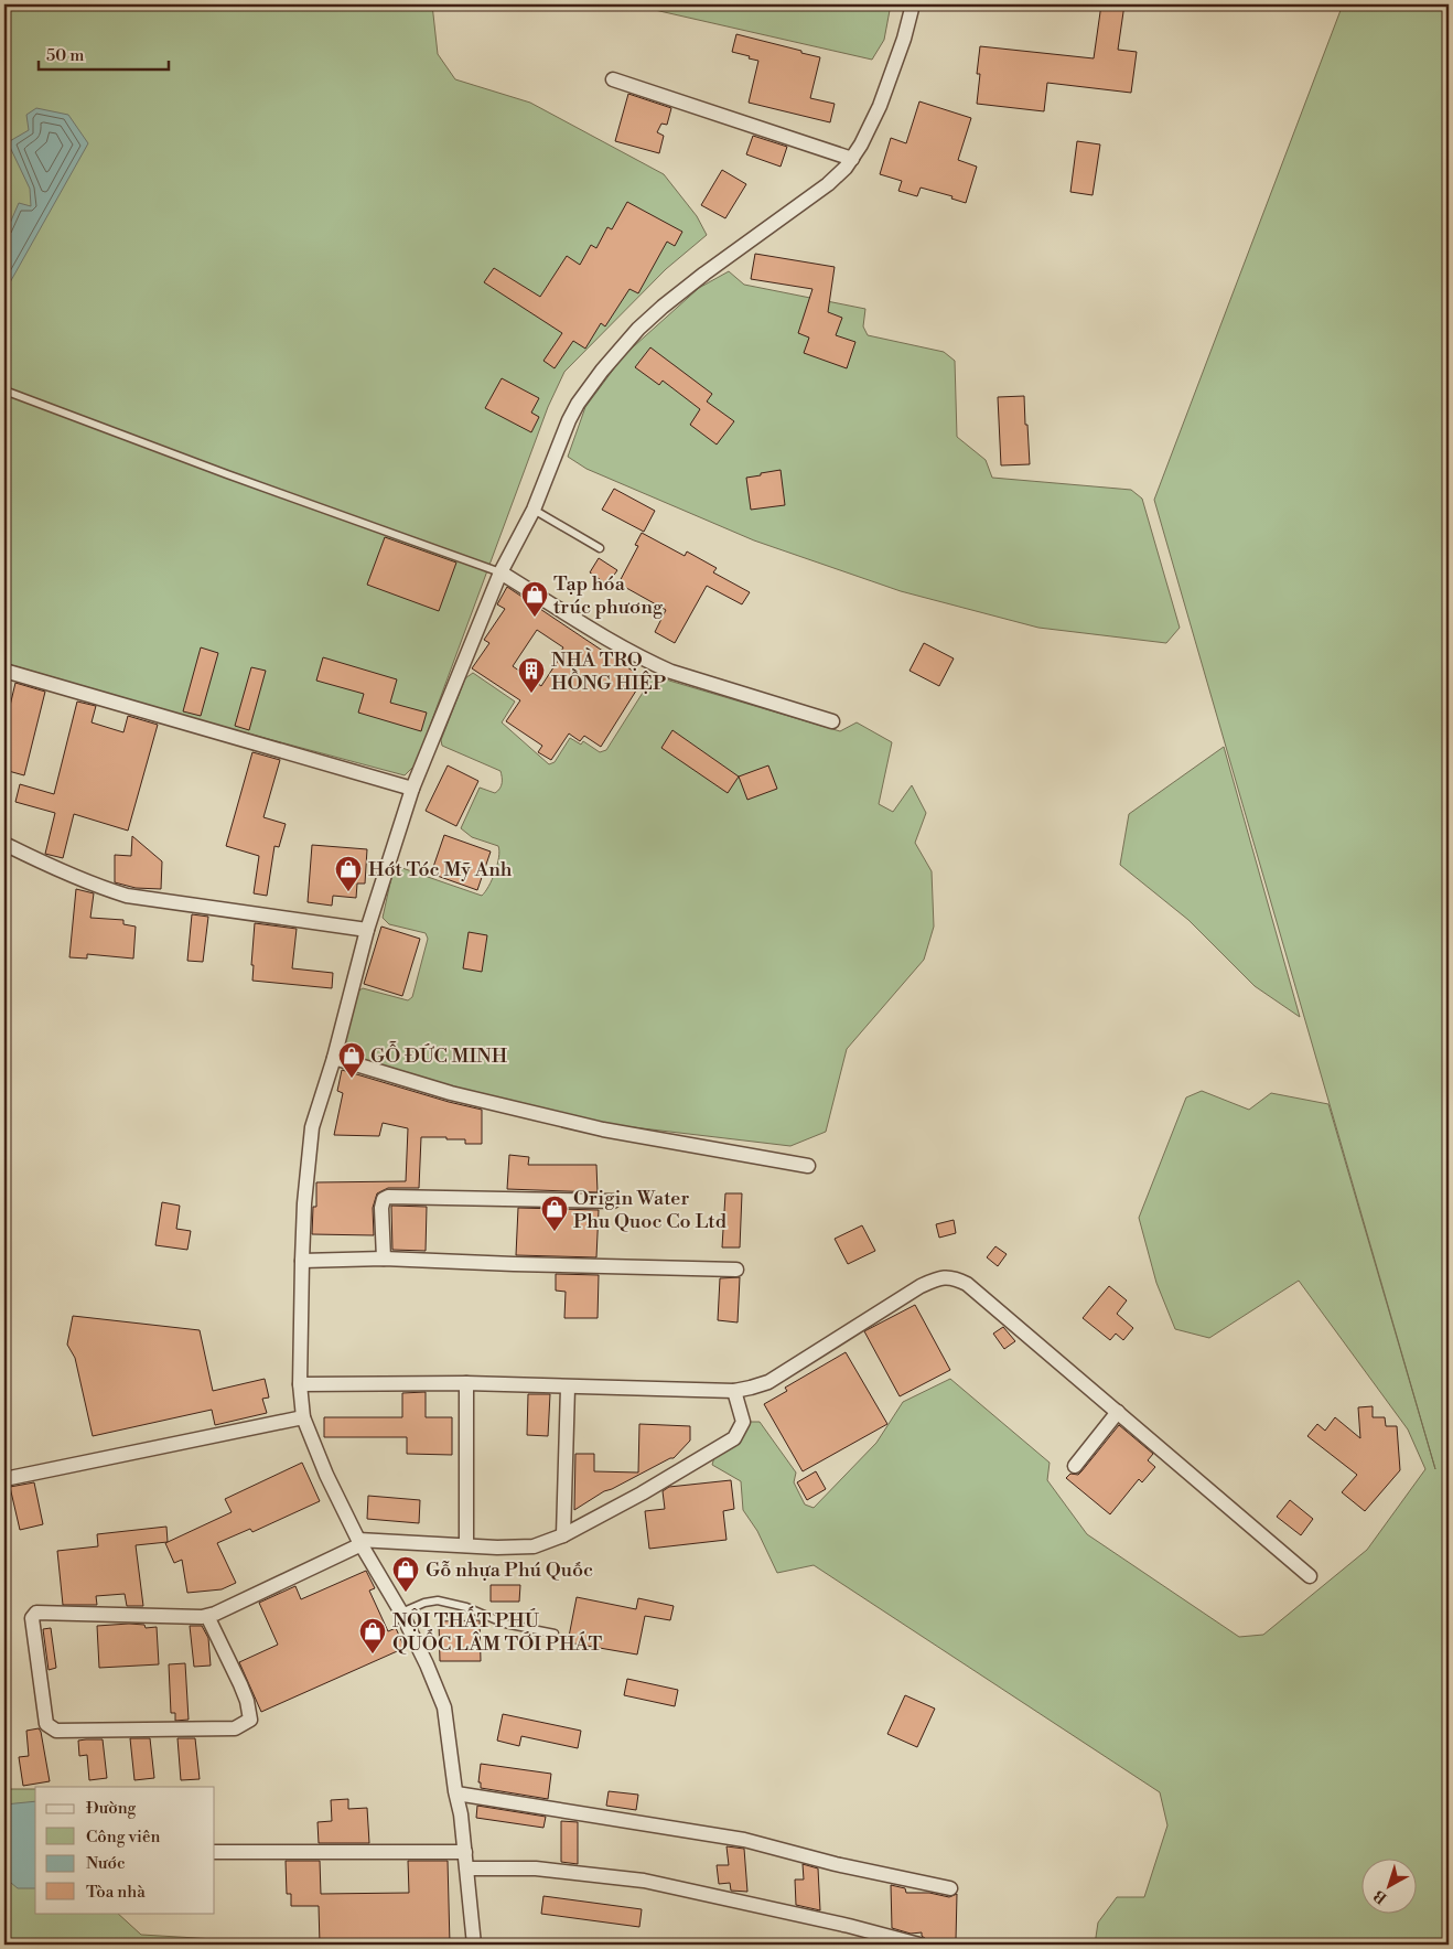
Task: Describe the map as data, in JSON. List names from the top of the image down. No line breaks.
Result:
{"places":{"shop":["Tạp hóa trúc phương","Hớt Tóc Mỹ Anh","GỖ ĐỨC MINH","Origin Water Phu Quoc Co Ltd","Gỗ nhựa Phú Quốc","NỘI THẤT PHÚ QUỐC LÂM TỚI PHÁT"],"building":["NHÀ TRỌ HỒNG HIỆP"]},"legend":["Đường","Công viên","Nước","Tòa nhà"],"scale_bar":"50 m","north":"bottom left"}
